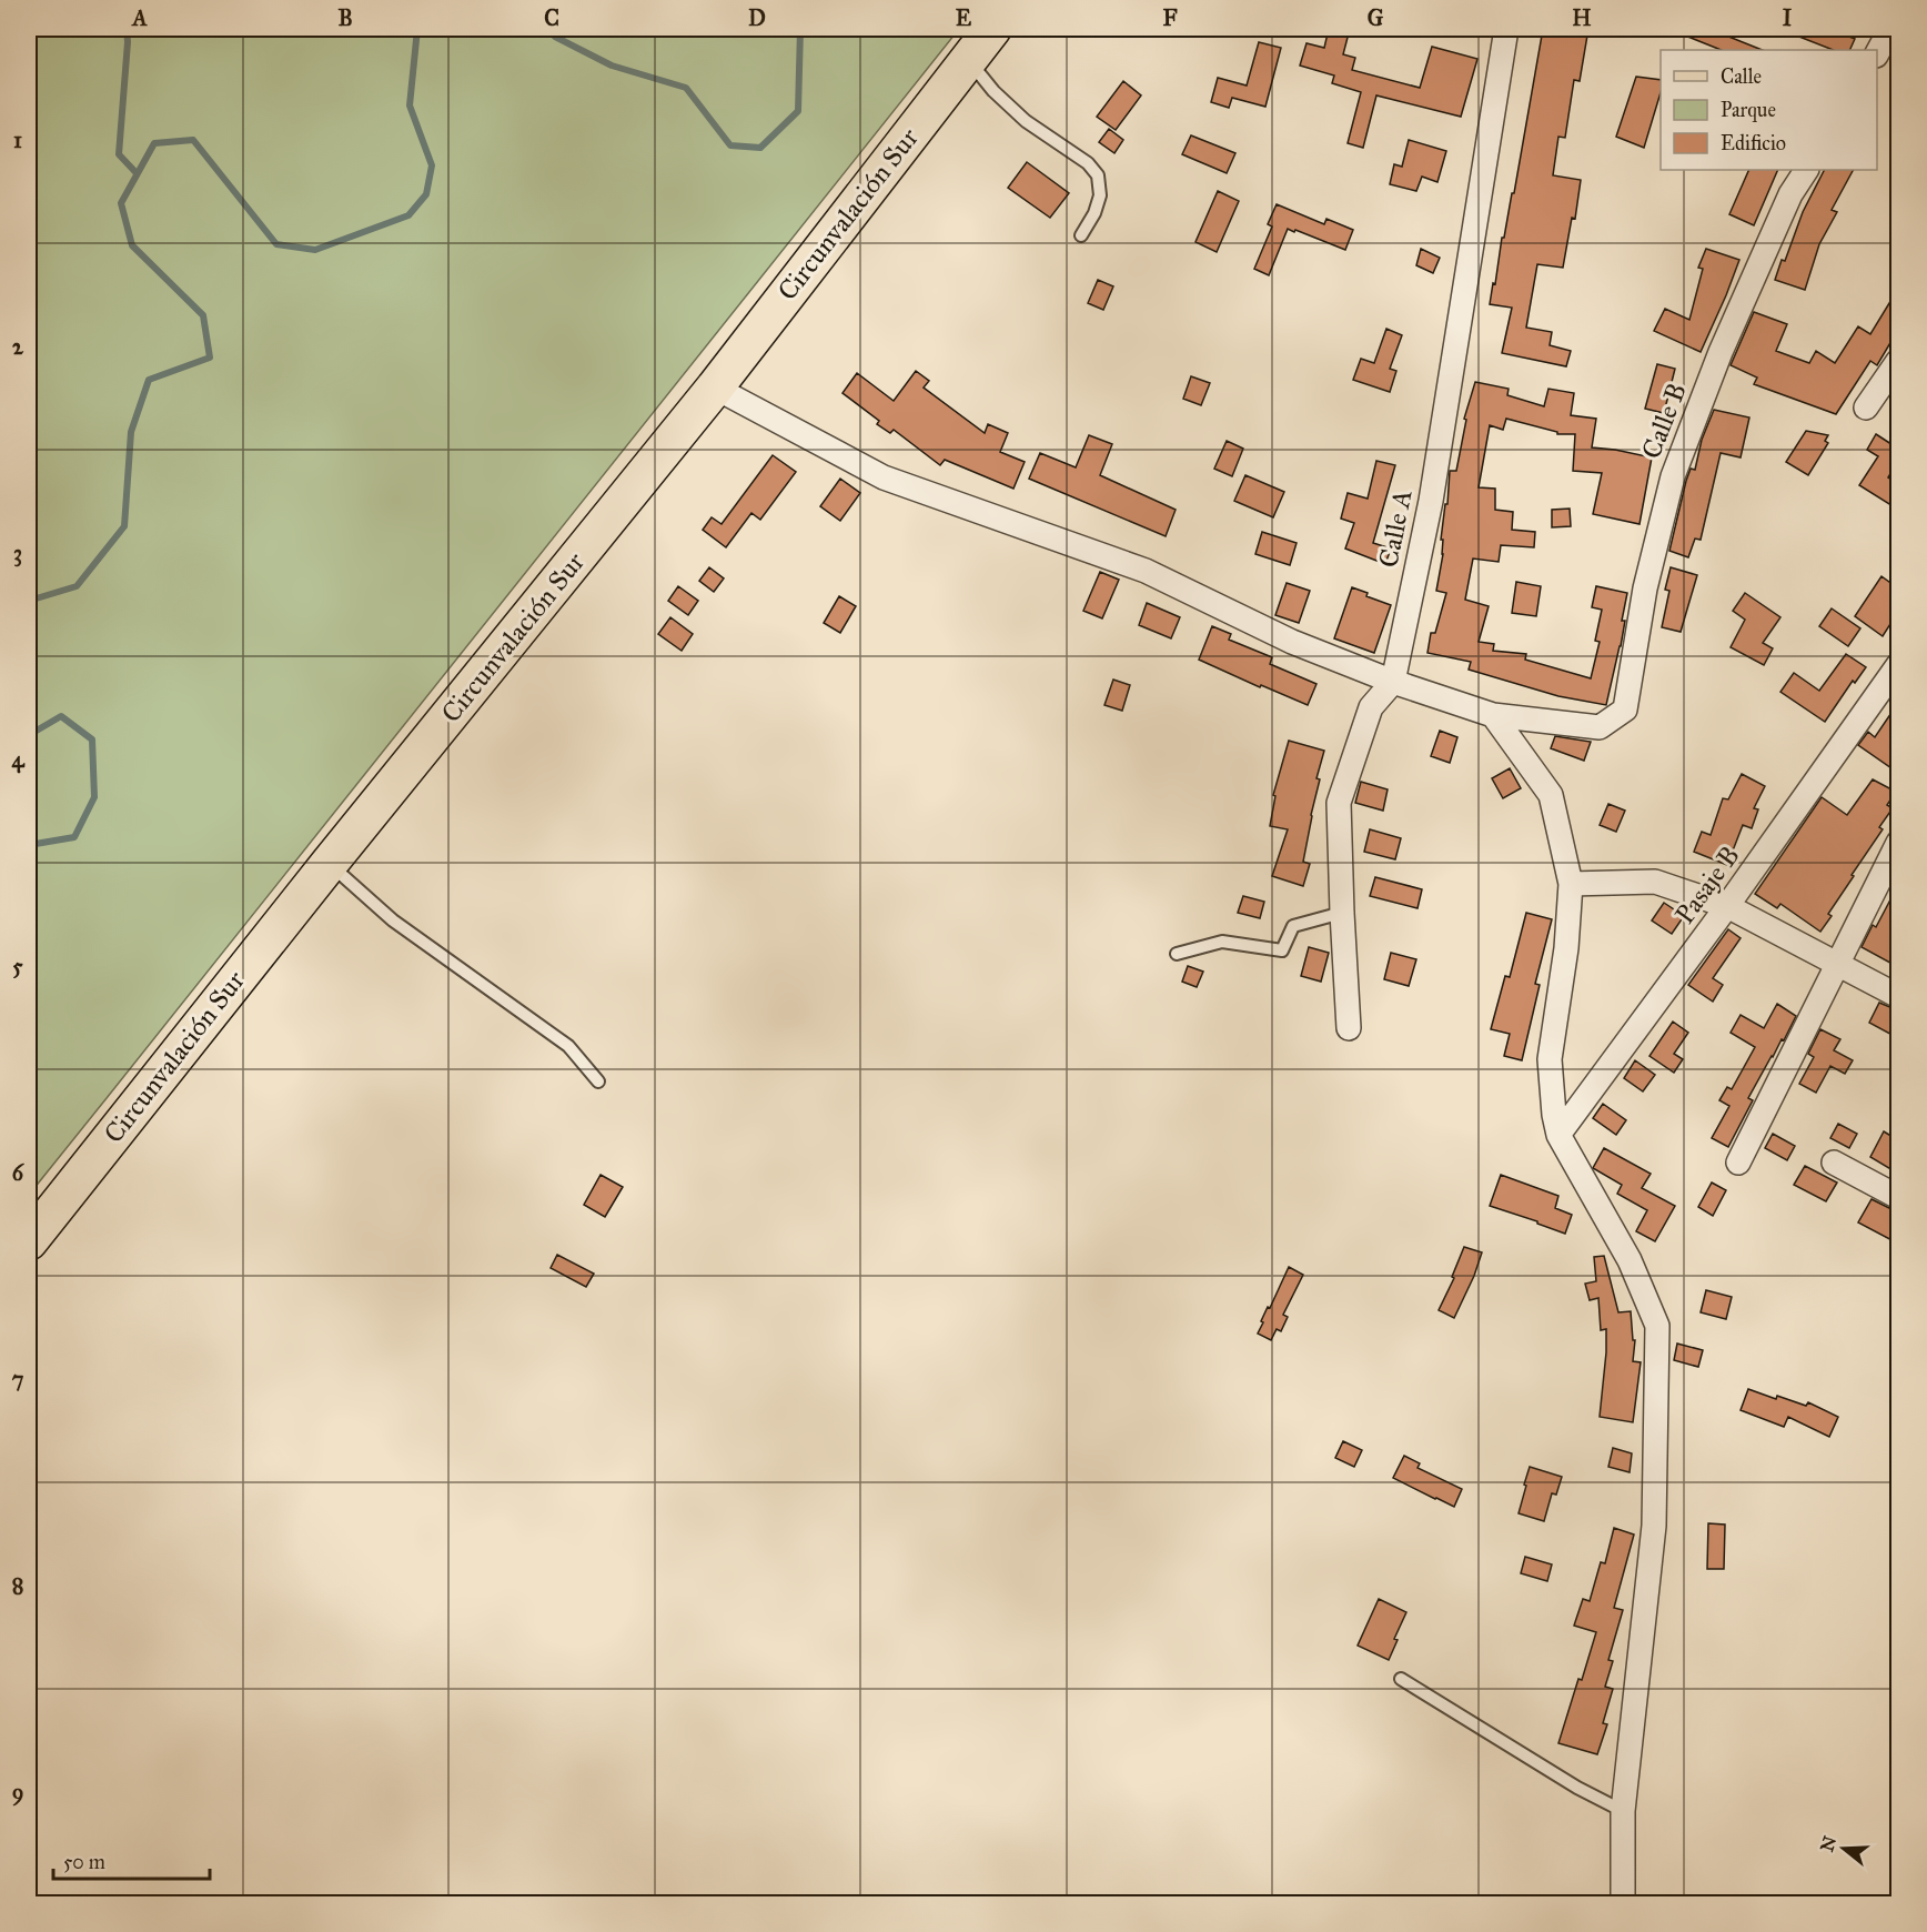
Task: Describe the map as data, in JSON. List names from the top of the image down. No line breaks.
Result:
{"streets":{"main road":["Circunvalación Sur"],"street":["Calle B","Calle A","Pasaje B"]},"legend":["Calle","Parque","Edificio"],"scale_bar":"50 m","north":"left","grid":{"columns":["A","B","C","D","E","F","G","H","I"],"rows":["1","2","3","4","5","6","7","8","9"]}}
